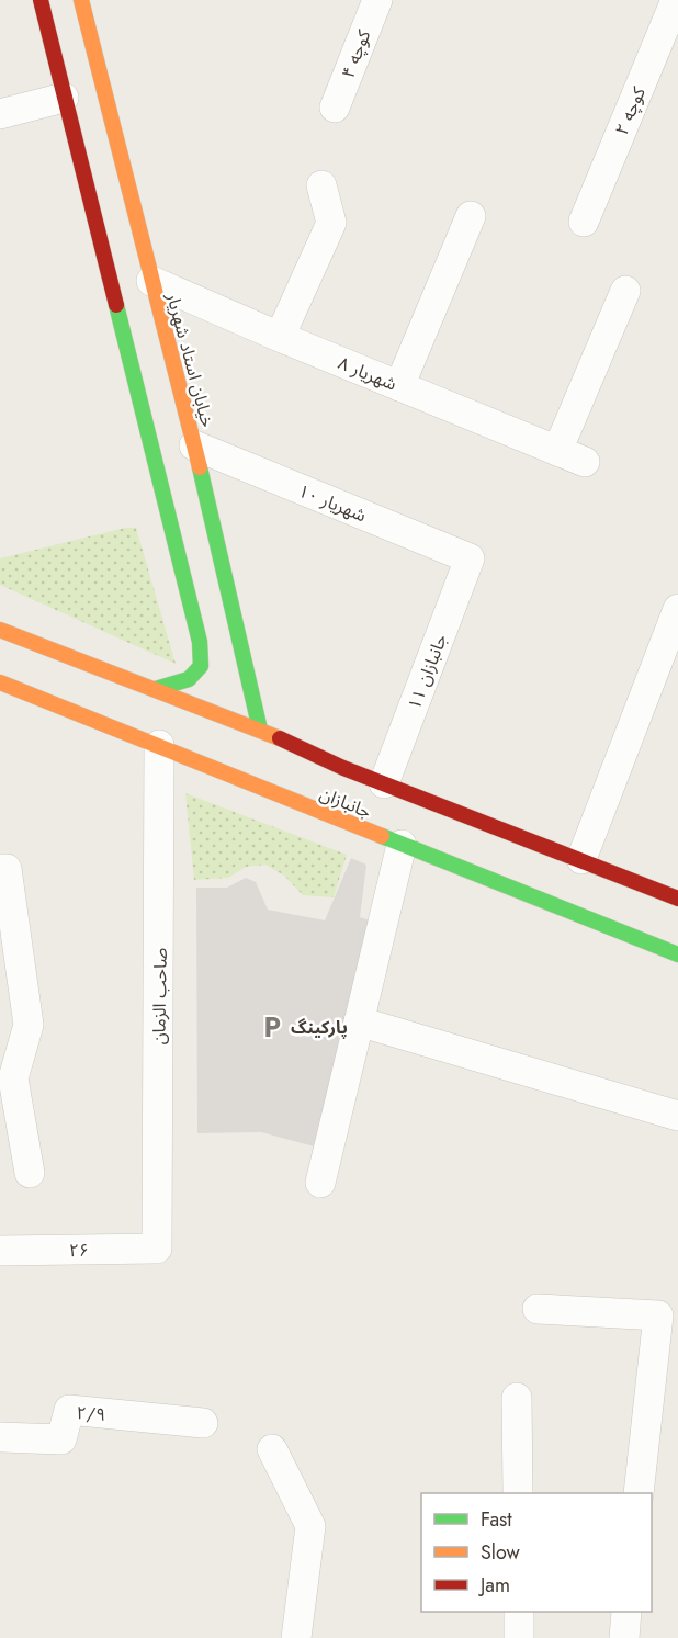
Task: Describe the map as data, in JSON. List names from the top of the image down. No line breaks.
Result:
{"streets":{"street":["کوچه ۴","کوچه ۲","خیابان استاد شهریار","شهریار ۸","شهریار ۱۰","۱۱ جانبازان","جانبازان","صاحب الزمان","۲۶","۲/۹"]},"crossings":[["خیابان استاد شهریار","شهریار ۸"],["خیابان استاد شهریار","شهریار ۱۰"],["خیابان استاد شهریار","جانبازان"],["شهریار ۱۰","۱۱ جانبازان"],["۱۱ جانبازان","جانبازان"],["جانبازان","صاحب الزمان"],["صاحب الزمان","۲۶"]],"places":{"parking":["پارکینگ"]},"legend":["Fast","Slow","Jam"]}
